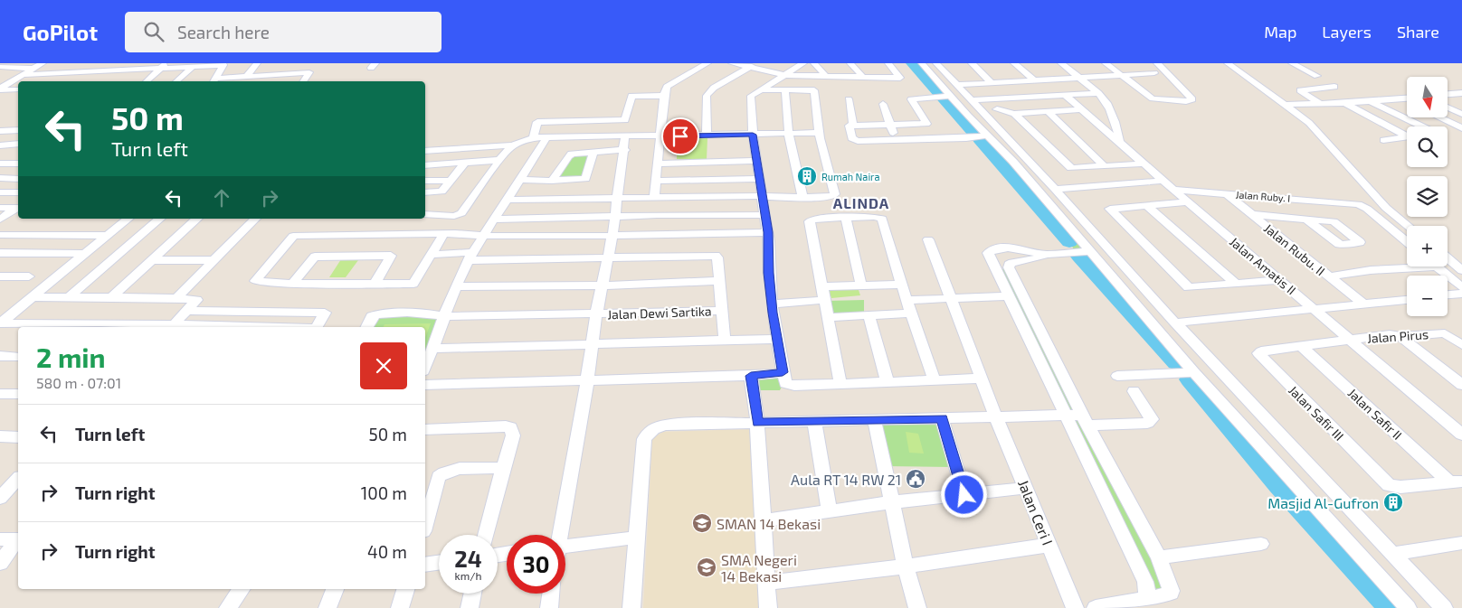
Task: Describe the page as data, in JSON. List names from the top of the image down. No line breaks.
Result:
{"streets":{"street":["Jalan Ruby. I","Jalan Rubu. II","Jalan Amatis II","Jalan Dewi Sartika","Jalan Pirus","Jalan Safir III","Jalan Safir II","Jalan Ceri I"]},"crossings":[["Jalan Ruby. I","Jalan Rubu. II"],["Jalan Ruby. I","Jalan Amatis II"],["Jalan Amatis II","Jalan Pirus"],["Jalan Amatis II","Jalan Safir III"],["Jalan Pirus","Jalan Safir III"],["Jalan Safir III","Jalan Safir II"]],"districts":["ALINDA"],"places":{"building":["Rumah Naira","Masjid Al-Gufron"],"public building":["Aula RT 14 RW 21"],"school or university":["SMAN 14 Bekasi","SMA Negeri 14 Bekasi"]},"north":"bottom","page":{"header":"GoPilot","search":"Search here","nav":["Map","Layers","Share"],"map_buttons":["+","−"],"turn":["50 m","Turn left"],"heading":["2 min","580 m · 07:01"],"list":[{"name":"Turn left","value":"50 m"},{"name":"Turn right","value":"100 m"},{"name":"Turn right","value":"40 m"}],"speed":"24 km/h","limit":"30"}}
